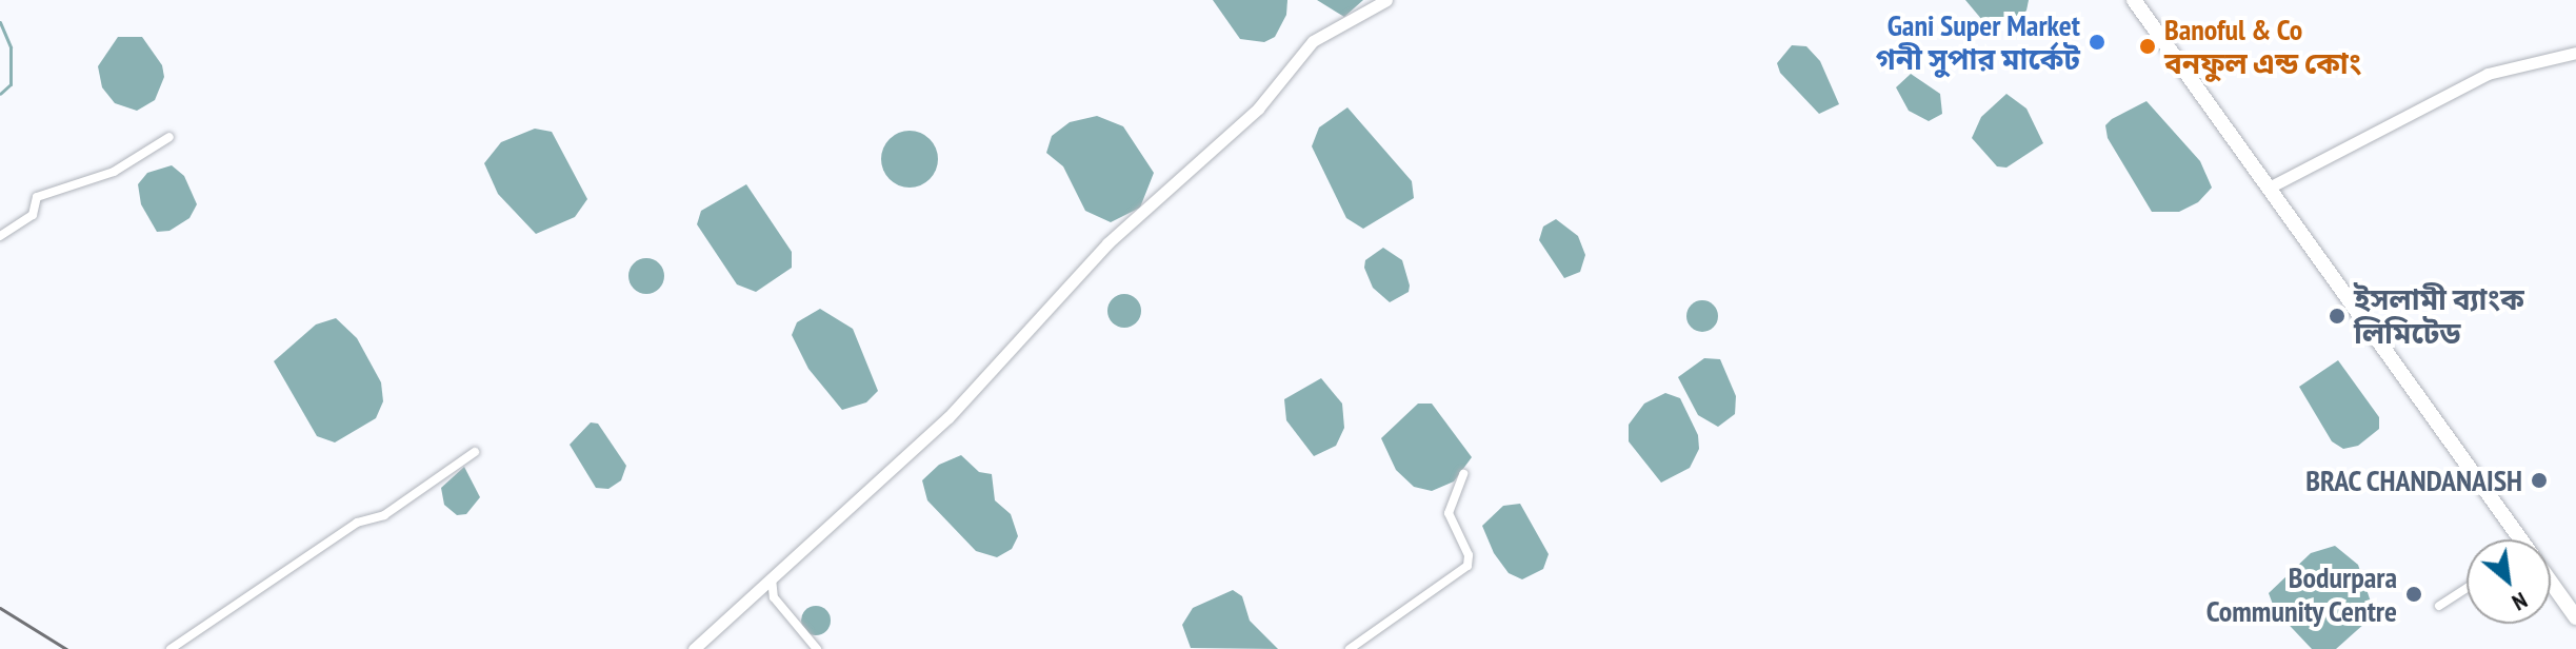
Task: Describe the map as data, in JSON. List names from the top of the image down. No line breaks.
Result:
{"places":["Gani Super Market গনী সুপার মার্কেট","Banoful & Co বনফুল এন্ড কোং","ইসলামী ব্যাংক লিমিটেড","BRAC CHANDANAISH","Bodurpara Community Centre"],"north":"bottom right"}
